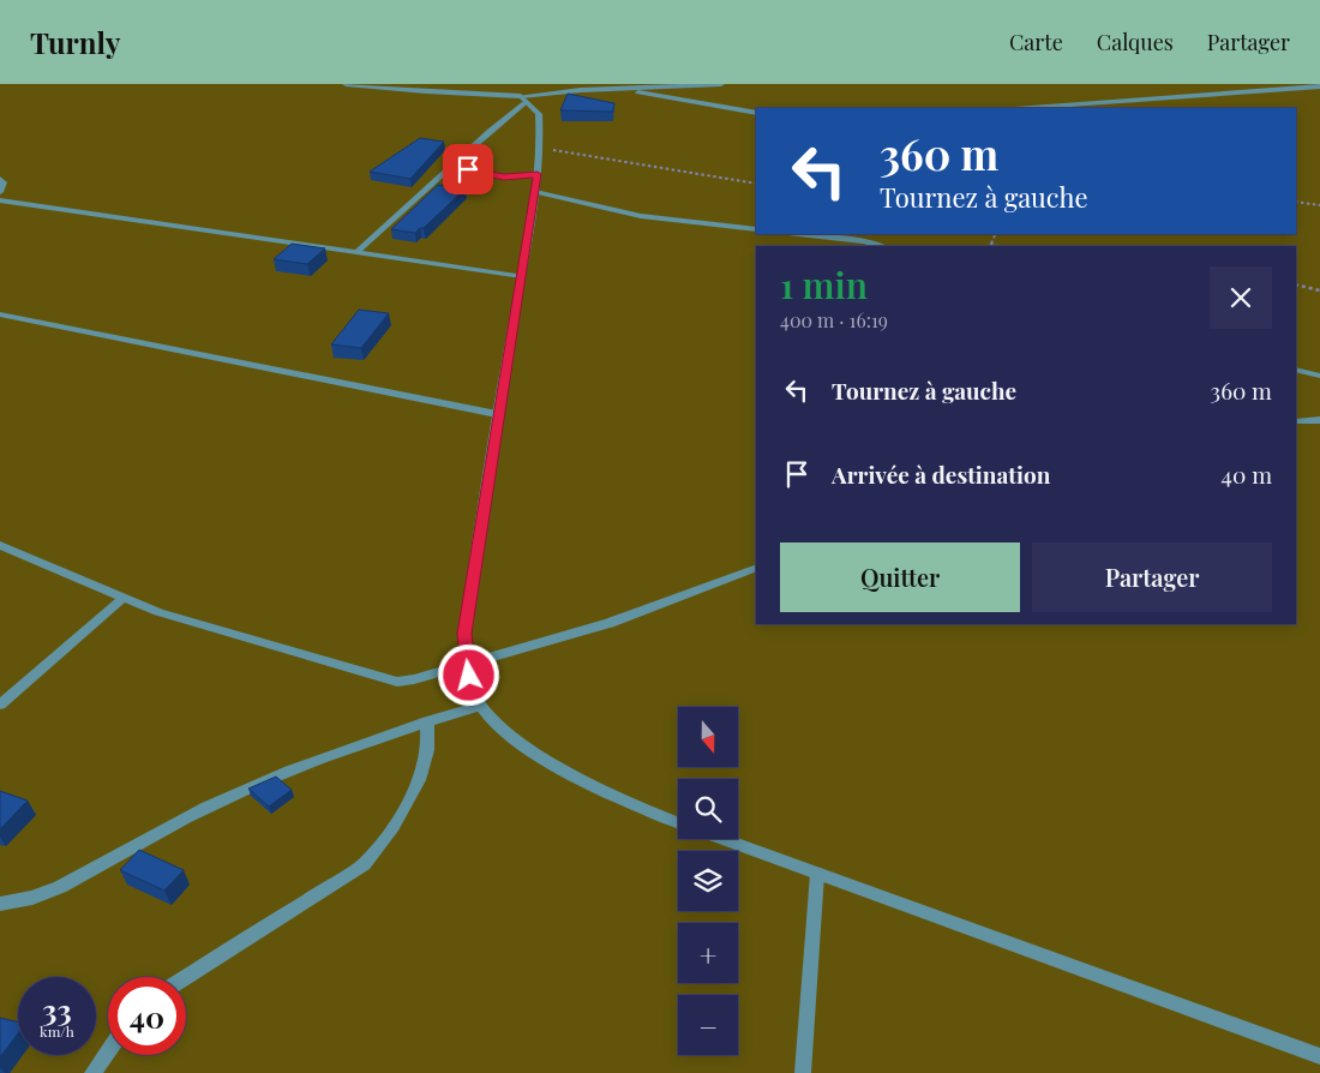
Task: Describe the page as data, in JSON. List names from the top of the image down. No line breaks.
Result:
{"north":"bottom","page":{"header":"Turnly","nav":["Carte","Calques","Partager"],"turn":["360 m","Tournez à gauche"],"heading":["1 min","400 m · 16:19"],"list":[{"name":"Tournez à gauche","value":"360 m"},{"name":"Arrivée à destination","value":"40 m"}],"buttons":["Quitter","Partager"],"map_buttons":["+","−"],"speed":"33 km/h","limit":"40"}}
